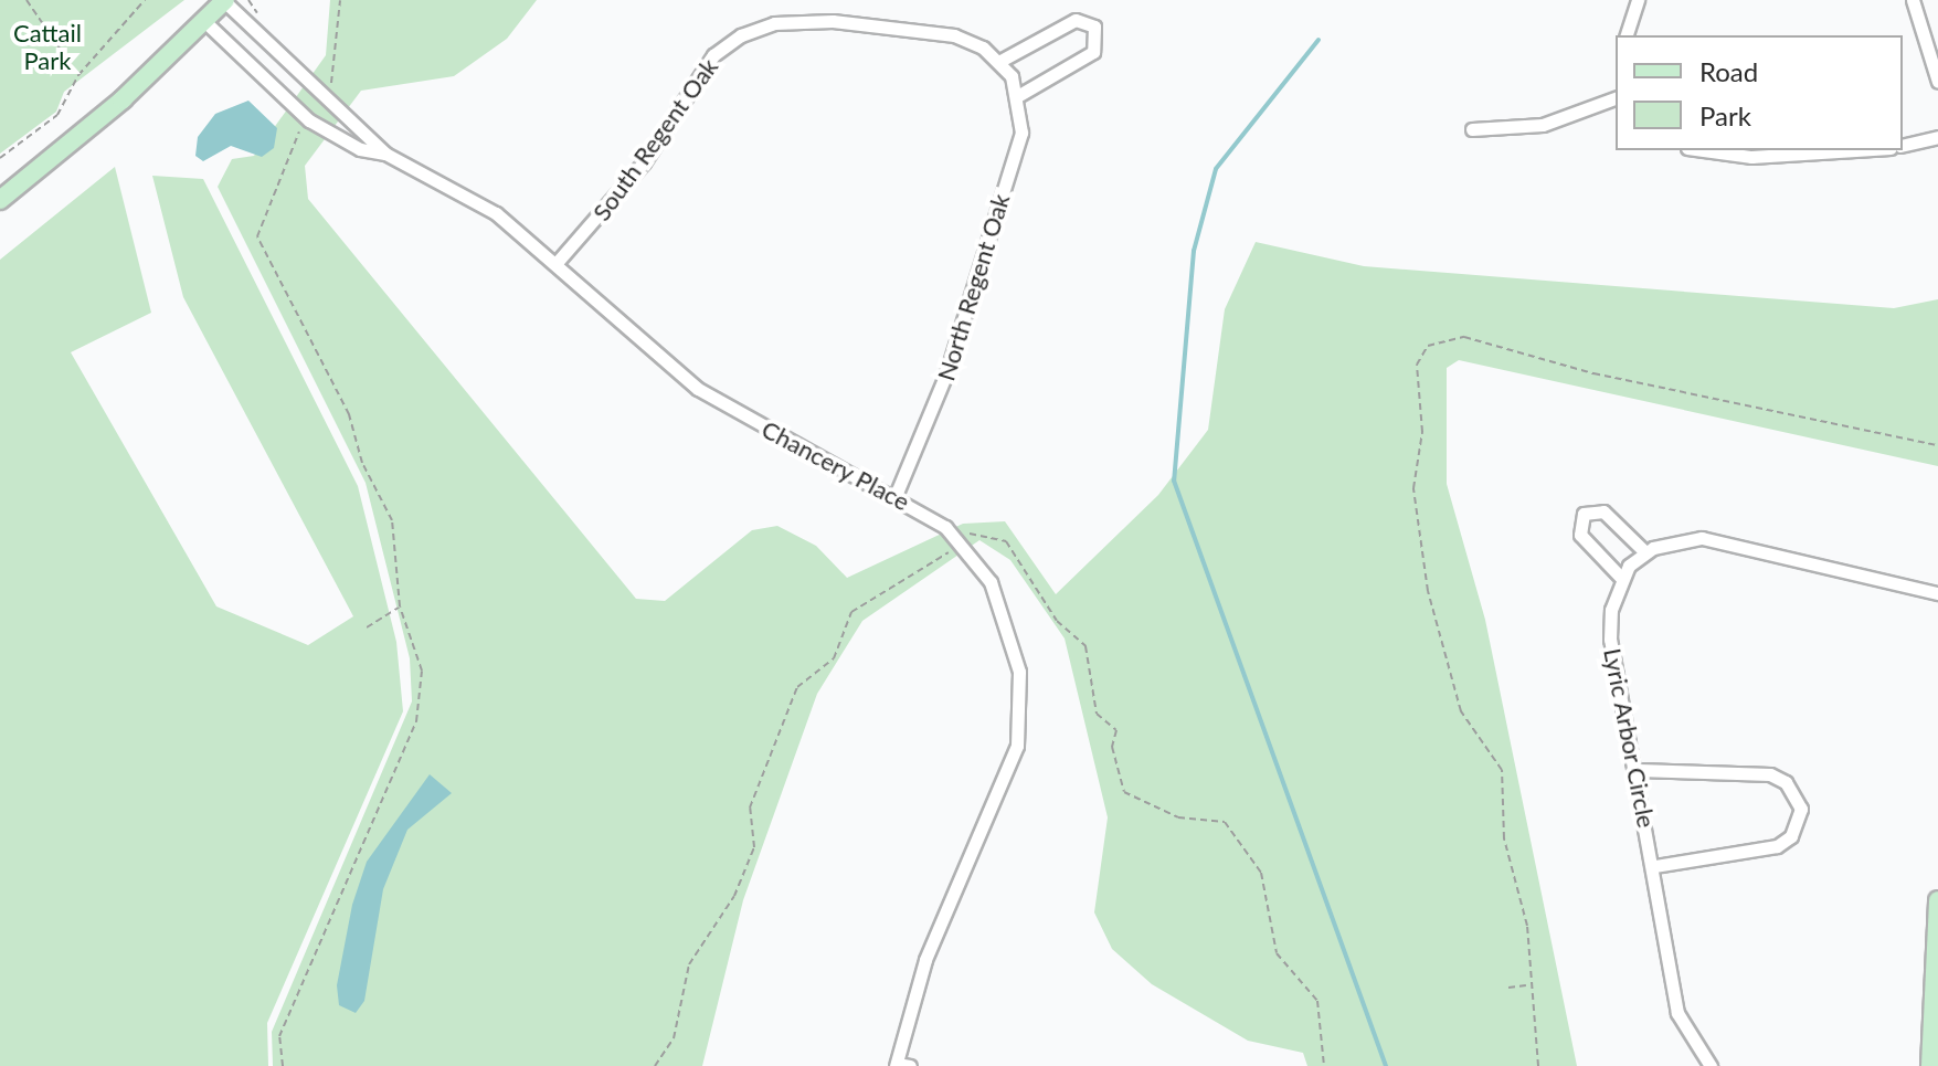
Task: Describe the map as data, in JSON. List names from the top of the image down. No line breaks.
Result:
{"streets":{"street":["South Regent Oak","North Regent Oak","Chancery Place","Lyric Arbor Circle"]},"crossings":[["South Regent Oak","North Regent Oak"],["South Regent Oak","Chancery Place"],["North Regent Oak","Chancery Place"]],"parks":["Cattail Park"],"legend":["Road","Park"]}
